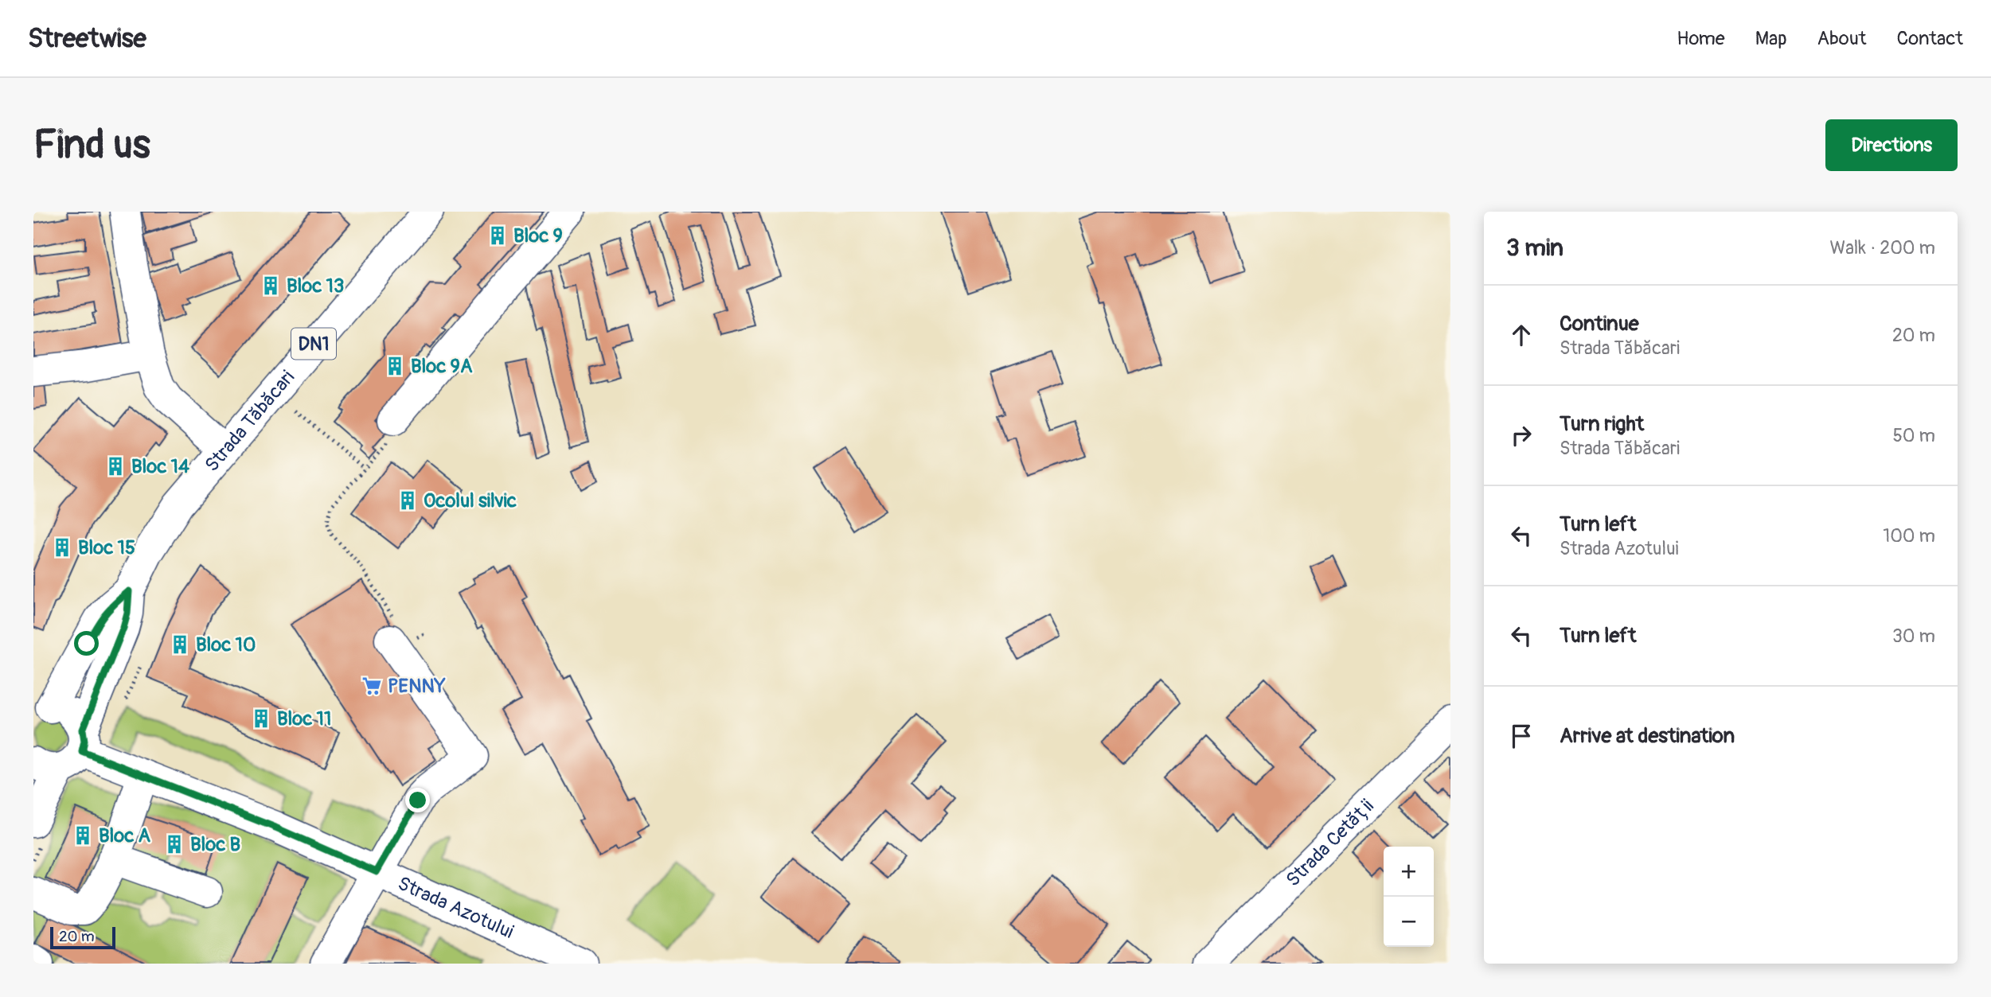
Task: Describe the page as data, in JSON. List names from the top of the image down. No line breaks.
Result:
{"streets":{"street":["DN1","Strada Tăbăcari","Strada Cetății","Strada Azotului"]},"crossings":[["DN1","Strada Tăbăcari"],["DN1","Strada Azotului"],["Strada Tăbăcari","Strada Azotului"]],"places":{"building":["Bloc 9","Bloc 13","Bloc 9A","Bloc 14","Ocolul silvic","Bloc 15","Bloc 10","Bloc 11","Bloc A","Bloc B"],"supermarket":["PENNY"]},"scale_bar":"20 m","page":{"header":"Streetwise","nav":["Home","Map","About","Contact"],"buttons":"Directions","title":"Find us","heading":["3 min","Walk · 200 m"],"list":[["Continue","Strada Tăbăcari","20 m"],["Turn right","Strada Tăbăcari","50 m"],["Turn left","Strada Azotului","100 m"],["Turn left","30 m"],"Arrive at destination"],"map_buttons":["+","−"],"scale":"20 m"}}
